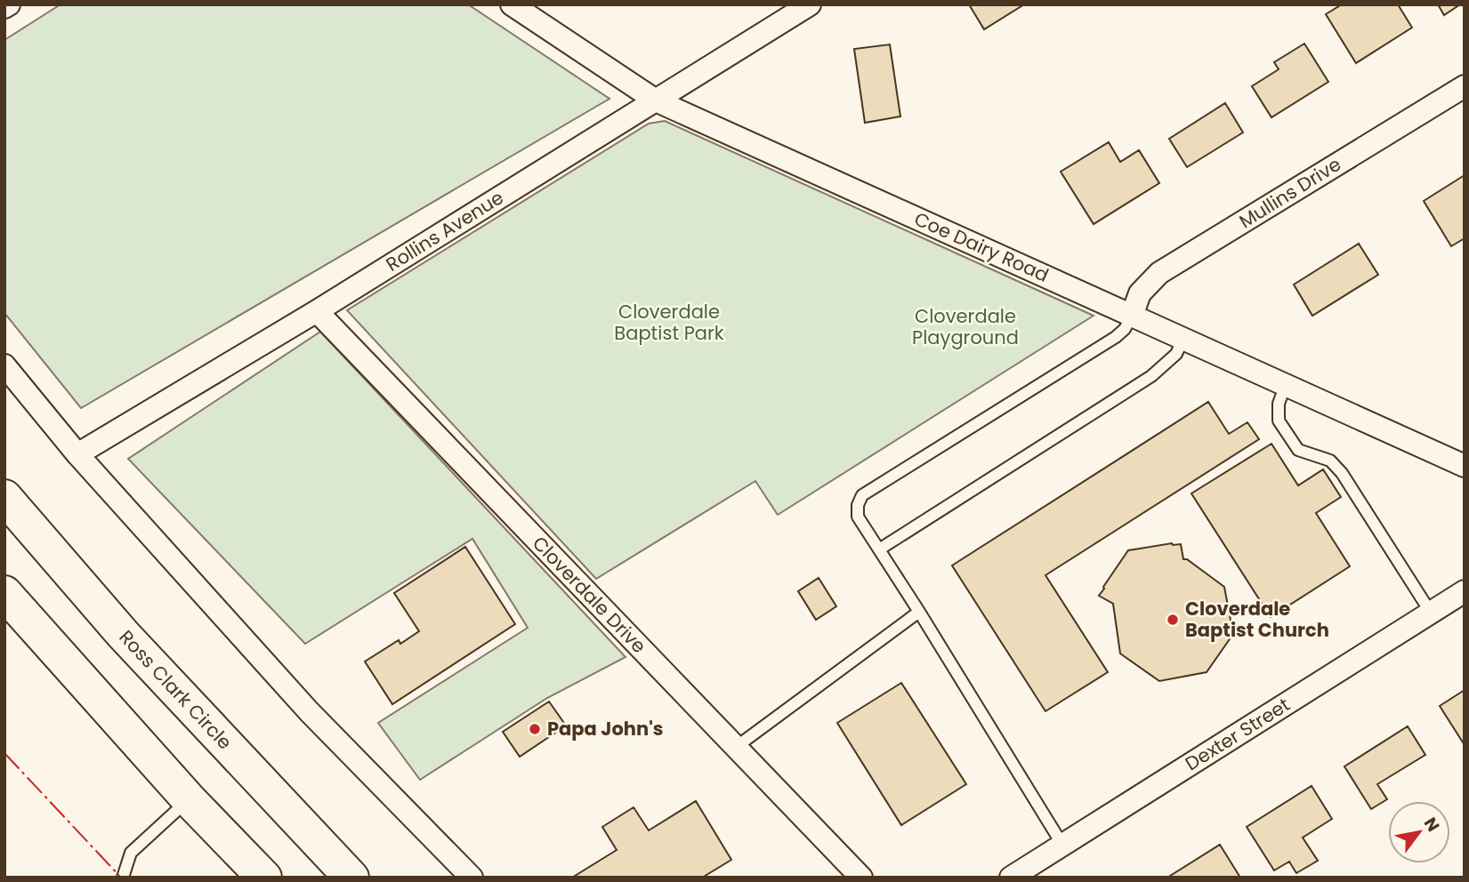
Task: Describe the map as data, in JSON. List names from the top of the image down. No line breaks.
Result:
{"streets":{"highway":["Ross Clark Circle"],"street":["Mullins Drive","Rollins Avenue","Coe Dairy Road","Cloverdale Drive","Dexter Street"]},"crossings":[["Mullins Drive","Coe Dairy Road"],["Rollins Avenue","Coe Dairy Road"],["Rollins Avenue","Cloverdale Drive"]],"parks":["Cloverdale Baptist Park","Cloverdale Playground"],"places":["Cloverdale Baptist Church","Papa John's"],"north":"top right"}
